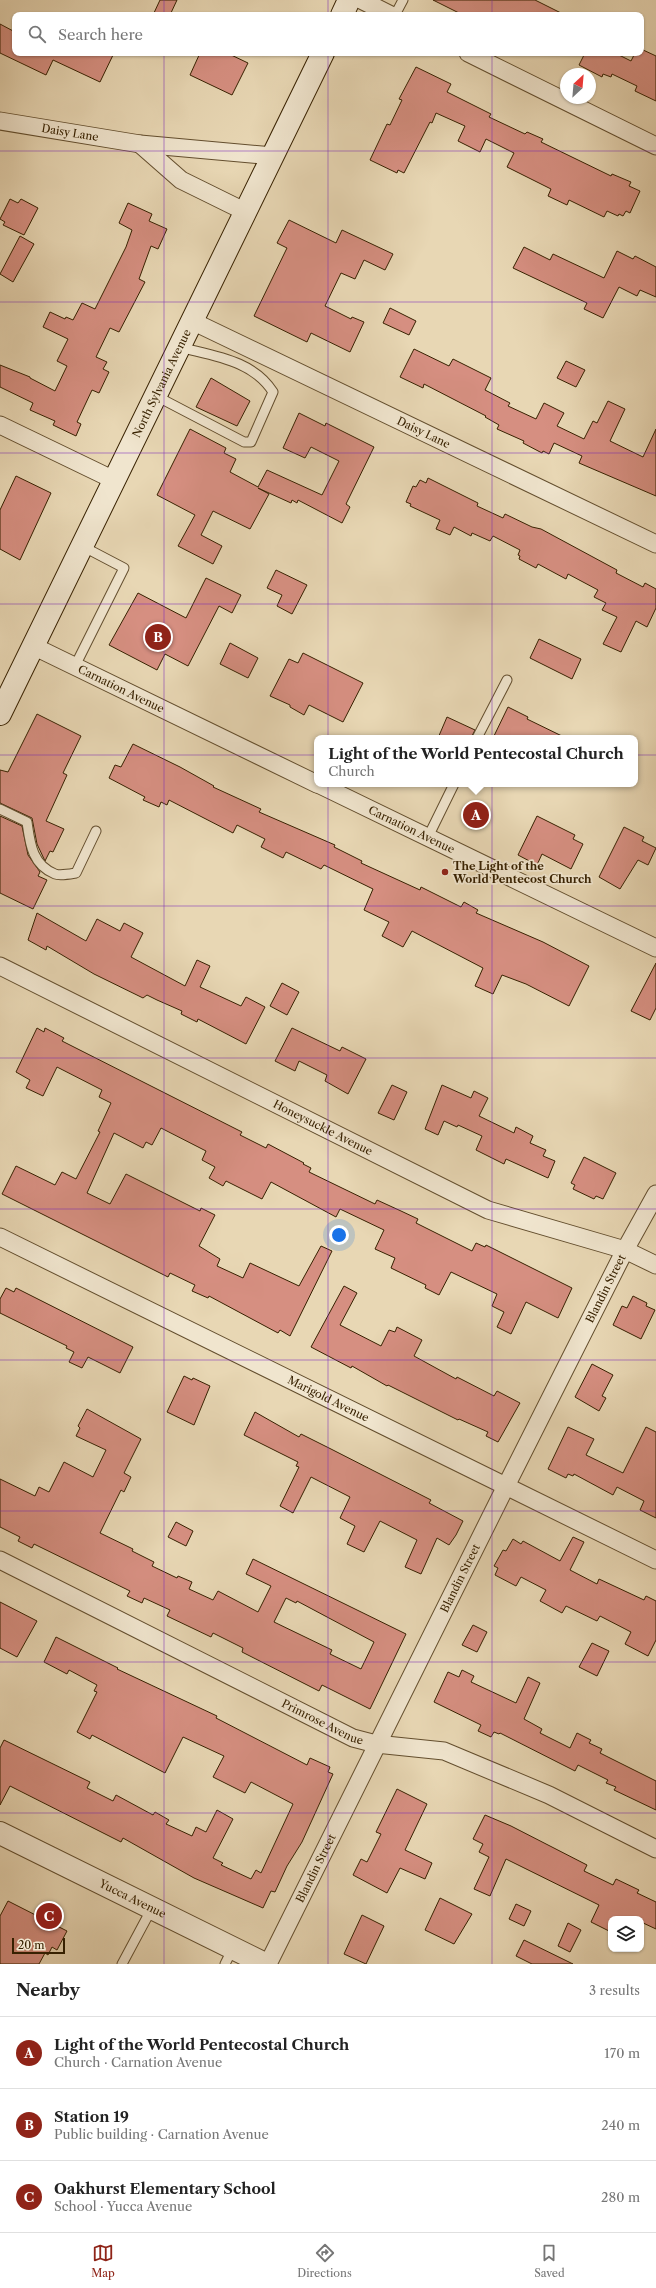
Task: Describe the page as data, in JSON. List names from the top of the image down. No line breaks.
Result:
{"streets":{"main road":["North Sylvania Avenue","Yucca Avenue"],"street":["Daisy Lane","Carnation Avenue","Honeysuckle Avenue","Blandin Street","Marigold Avenue","Primrose Avenue"]},"crossings":[["Daisy Lane","North Sylvania Avenue"],["North Sylvania Avenue","Carnation Avenue"],["Honeysuckle Avenue","Blandin Street"],["Blandin Street","Marigold Avenue"],["Blandin Street","Primrose Avenue"]],"places":["The Light of the World Pentecost Church"],"scale_bar":"20 m","north":"top right","page":{"search":"Search here","pins":["B","A","C"],"popup":["Light of the World Pentecostal Church","Church"],"scale":"20 m","heading":["Nearby","3 results"],"list":[{"mark":"A","name":"Light of the World Pentecostal Church","note":"Church · Carnation Avenue","value":"170 m"},{"mark":"B","name":"Station 19","note":"Public building · Carnation Avenue","value":"240 m"},{"mark":"C","name":"Oakhurst Elementary School","note":"School · Yucca Avenue","value":"280 m"}],"nav":["Map","Directions","Saved"]}}
